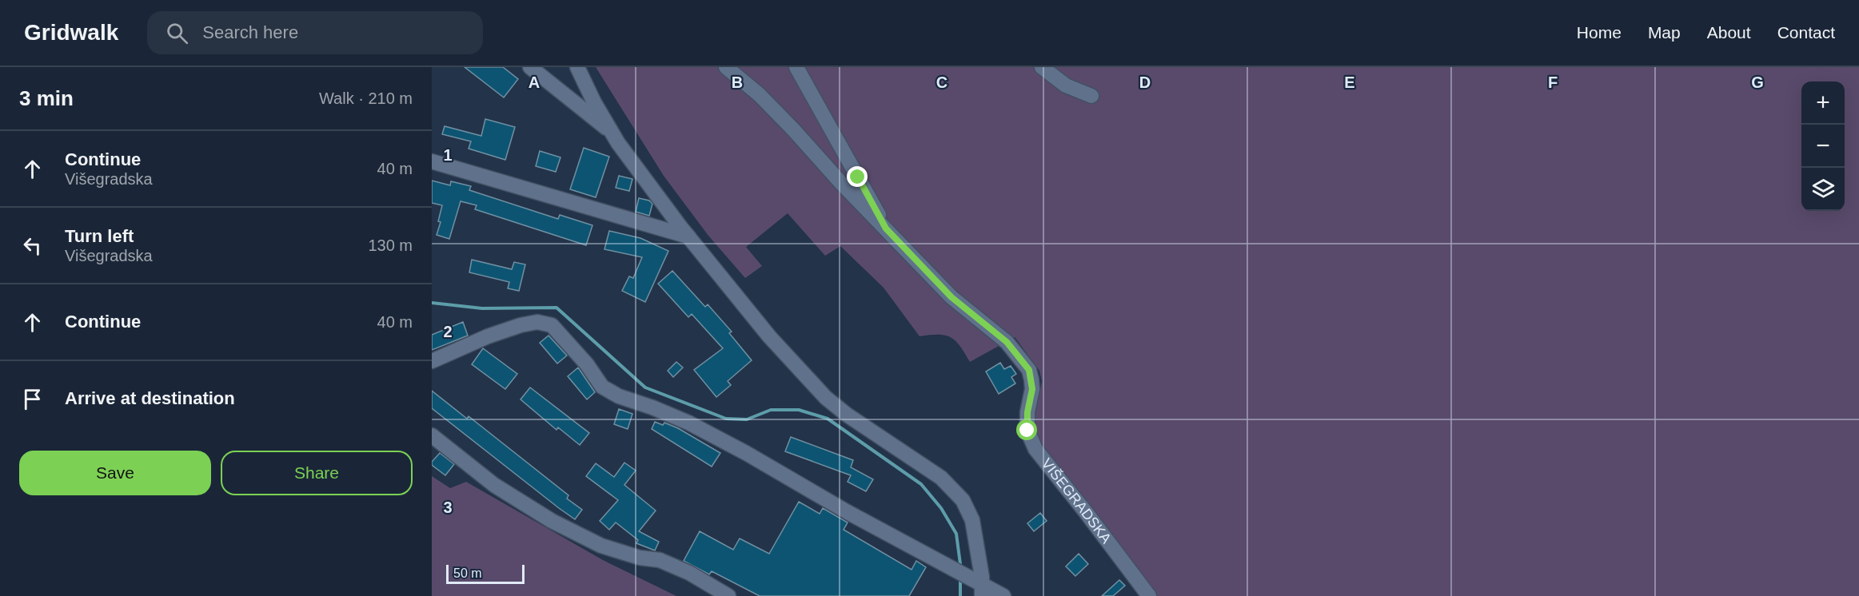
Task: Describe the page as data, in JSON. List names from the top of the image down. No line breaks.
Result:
{"streets":{"street":["VIŠEGRADSKA"]},"scale_bar":"50 m","page":{"header":"Gridwalk","search":"Search here","nav":["Home","Map","About","Contact"],"heading":["3 min","Walk · 210 m"],"map_buttons":["+","−"],"list":[["Continue","Višegradska","40 m"],["Turn left","Višegradska","130 m"],["Continue","40 m"],"Arrive at destination"],"buttons":["Save","Share"],"scale":"50 m"},"grid":{"columns":["A","B","C","D","E","F","G"],"rows":["1","2","3"]}}
